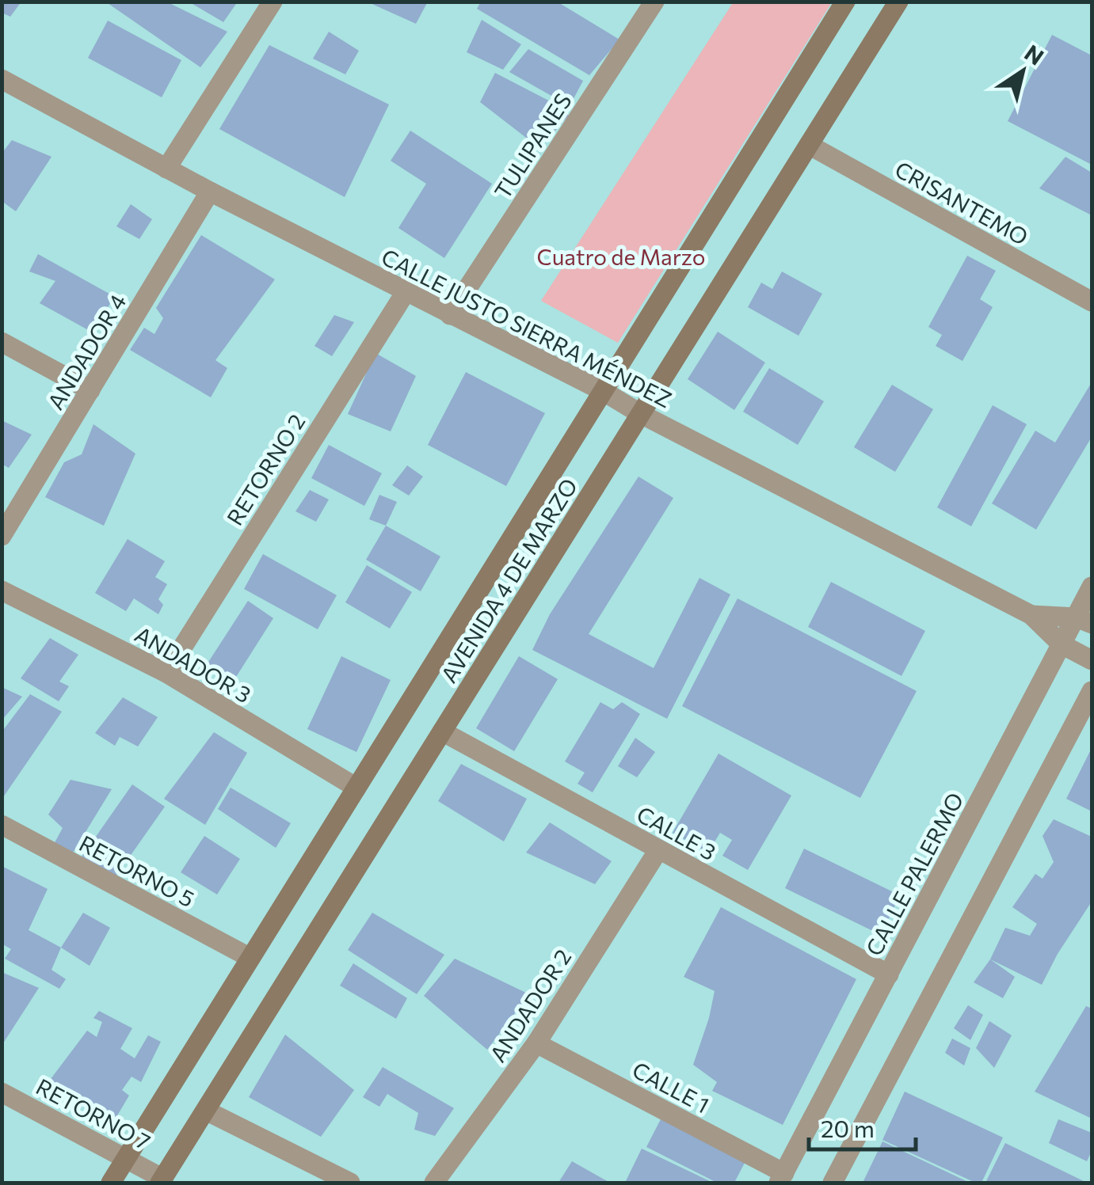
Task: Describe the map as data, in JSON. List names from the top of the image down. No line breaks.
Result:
{"streets":{"main road":["AVENIDA 4 DE MARZO"],"street":["TULIPANES","CRISANTEMO","CALLE JUSTO SIERRA MÉNDEZ","ANDADOR 4","RETORNO 2","ANDADOR 3","CALLE 3","RETORNO 5","CALLE PALERMO","ANDADOR 2","CALLE 1","RETORNO 7"]},"crossings":[["TULIPANES","CALLE JUSTO SIERRA MÉNDEZ"],["CRISANTEMO","AVENIDA 4 DE MARZO"],["CALLE JUSTO SIERRA MÉNDEZ","ANDADOR 4"],["CALLE JUSTO SIERRA MÉNDEZ","RETORNO 2"],["CALLE JUSTO SIERRA MÉNDEZ","AVENIDA 4 DE MARZO"],["CALLE JUSTO SIERRA MÉNDEZ","CALLE PALERMO"],["RETORNO 2","ANDADOR 3"],["AVENIDA 4 DE MARZO","ANDADOR 3"],["AVENIDA 4 DE MARZO","CALLE 3"],["AVENIDA 4 DE MARZO","RETORNO 5"],["AVENIDA 4 DE MARZO","RETORNO 7"],["CALLE 3","CALLE PALERMO"],["CALLE 3","ANDADOR 2"],["CALLE PALERMO","CALLE 1"],["ANDADOR 2","CALLE 1"]],"parks":["Cuatro de Marzo"],"scale_bar":"20 m","north":"top right"}
